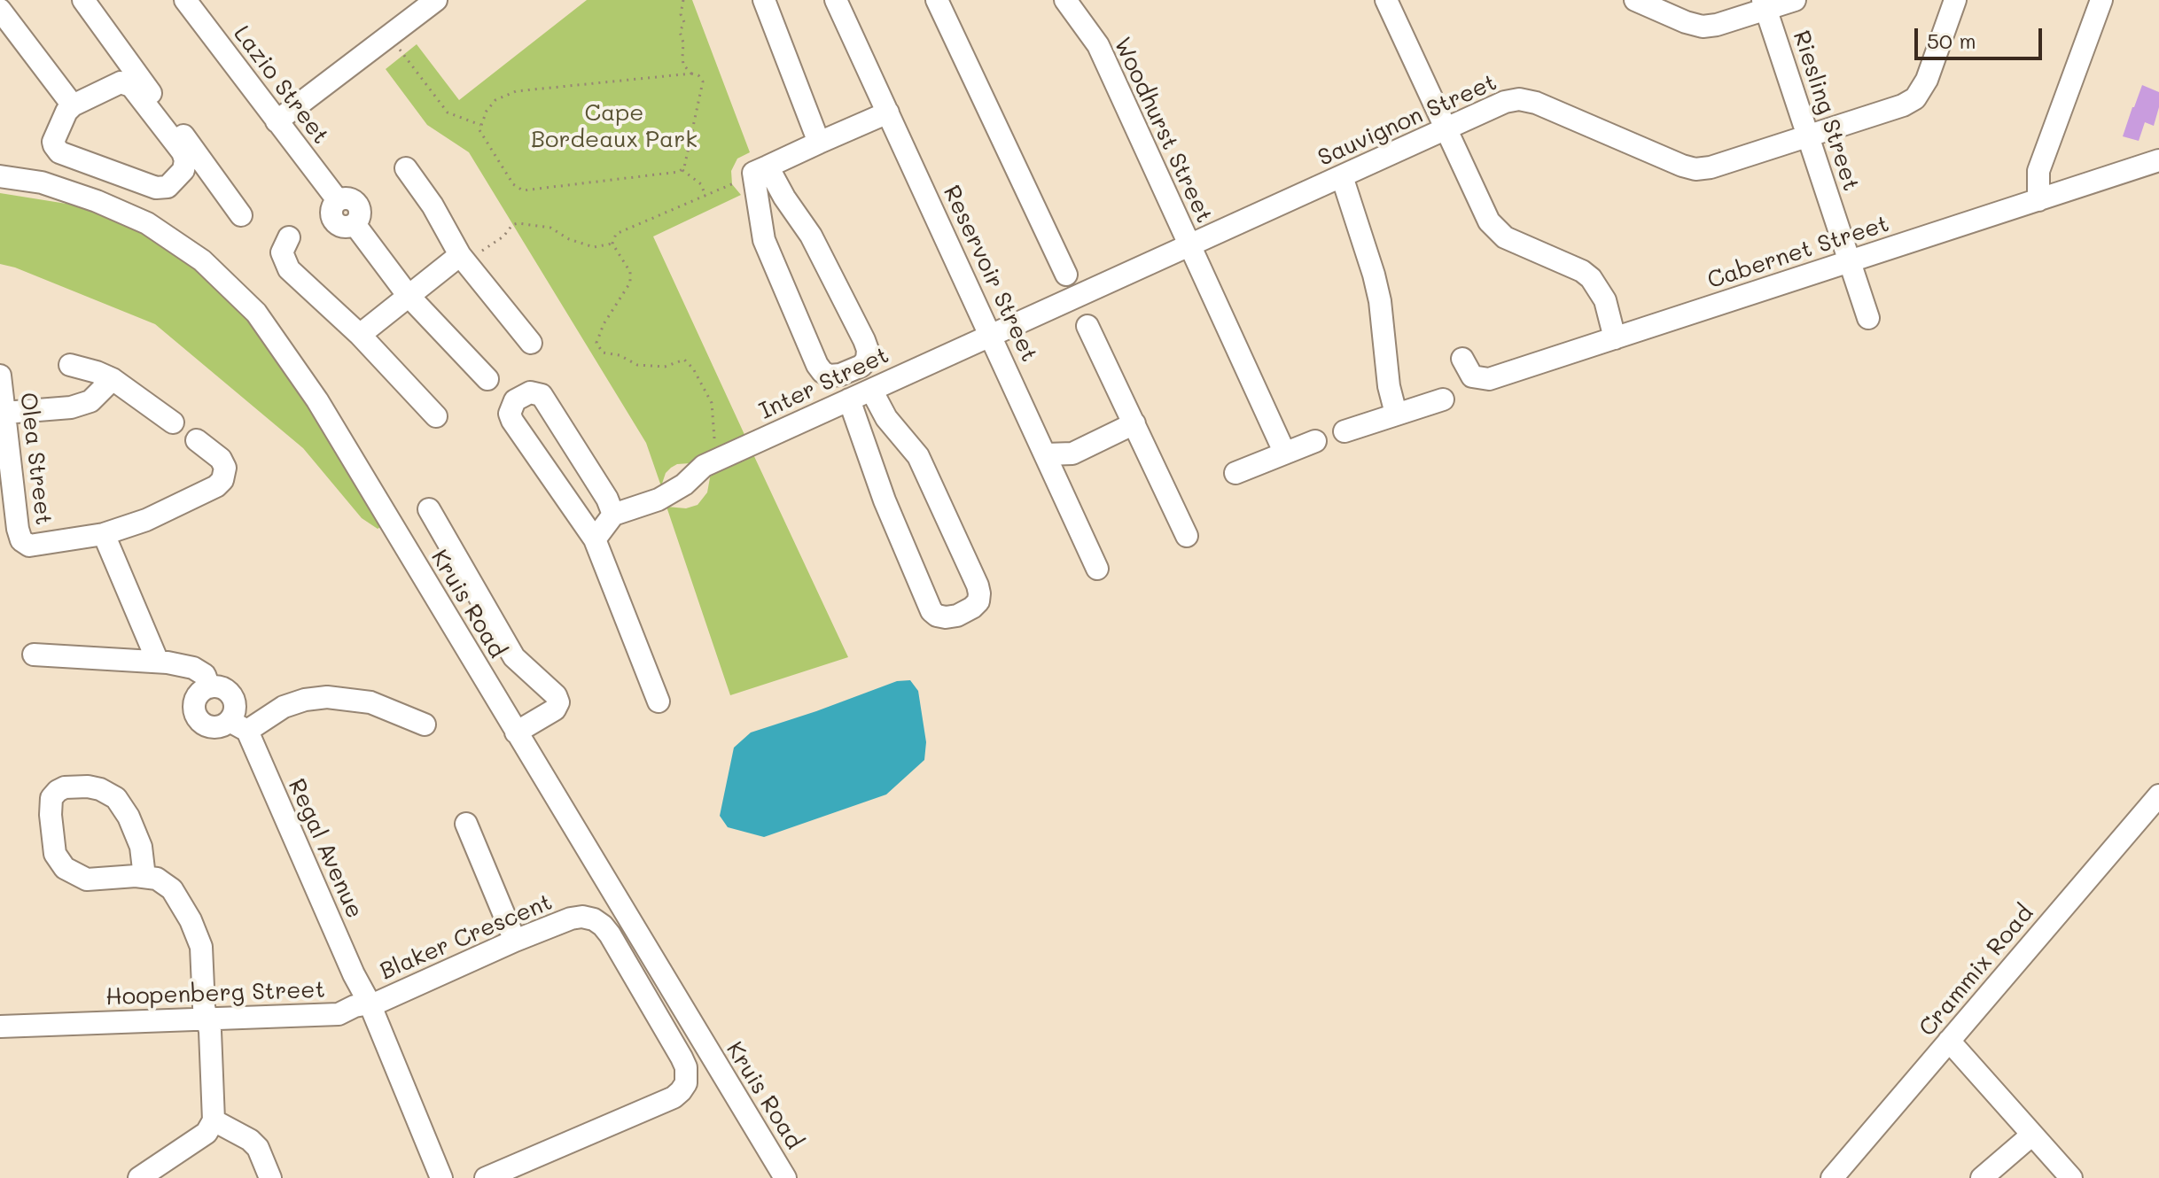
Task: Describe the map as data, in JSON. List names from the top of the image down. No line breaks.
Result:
{"streets":{"street":["Lazio Street","Riesling Street","Sauvignon Street","Woodhurst Street","Cabernet Street","Reservoir Street","Inter Street","Olea Street","Kruis Road","Regal Avenue","Blaker Crescent","Crammix Road","Hoopenberg Street"]},"crossings":[["Riesling Street","Sauvignon Street"],["Riesling Street","Cabernet Street"],["Sauvignon Street","Woodhurst Street"],["Sauvignon Street","Reservoir Street"],["Sauvignon Street","Inter Street"],["Reservoir Street","Inter Street"],["Regal Avenue","Blaker Crescent"],["Regal Avenue","Hoopenberg Street"],["Blaker Crescent","Hoopenberg Street"]],"parks":["Cape Bordeaux Park"],"scale_bar":"50 m"}
